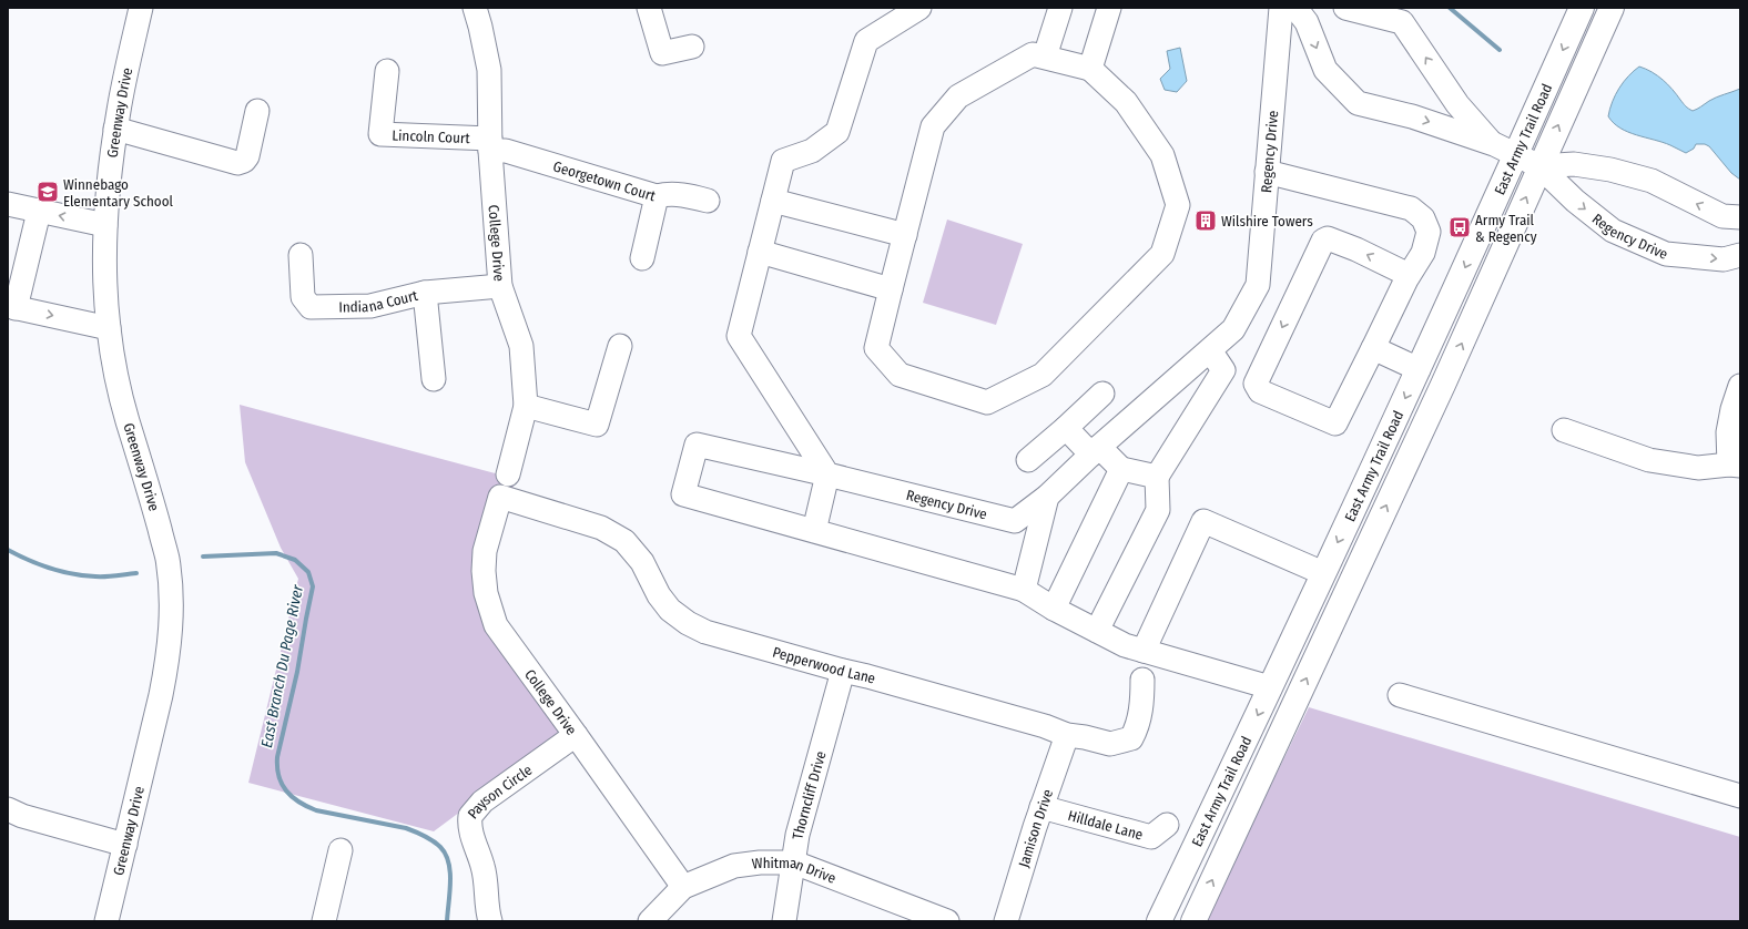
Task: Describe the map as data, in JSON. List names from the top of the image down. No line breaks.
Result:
{"streets":{"main road":["East Army Trail Road"],"street":["Greenway Drive","Lincoln Court","Regency Drive","Georgetown Court","College Drive","Indiana Court","Pepperwood Lane","Payson Circle","Thorncliff Drive","Hilldale Lane","Jamison Drive","Whitman Drive"]},"crossings":[["Lincoln Court","Georgetown Court"],["Lincoln Court","College Drive"],["East Army Trail Road","Regency Drive"],["Georgetown Court","College Drive"],["College Drive","Indiana Court"],["College Drive","Pepperwood Lane"],["College Drive","Payson Circle"],["College Drive","Whitman Drive"],["Pepperwood Lane","Thorncliff Drive"],["Pepperwood Lane","Jamison Drive"],["Thorncliff Drive","Whitman Drive"],["Hilldale Lane","Jamison Drive"]],"water":["East Branch Du Page River"],"places":{"school or university":["Winnebago Elementary School"],"building":["Wilshire Towers"],"bus stop":["Army Trail & Regency"]}}
